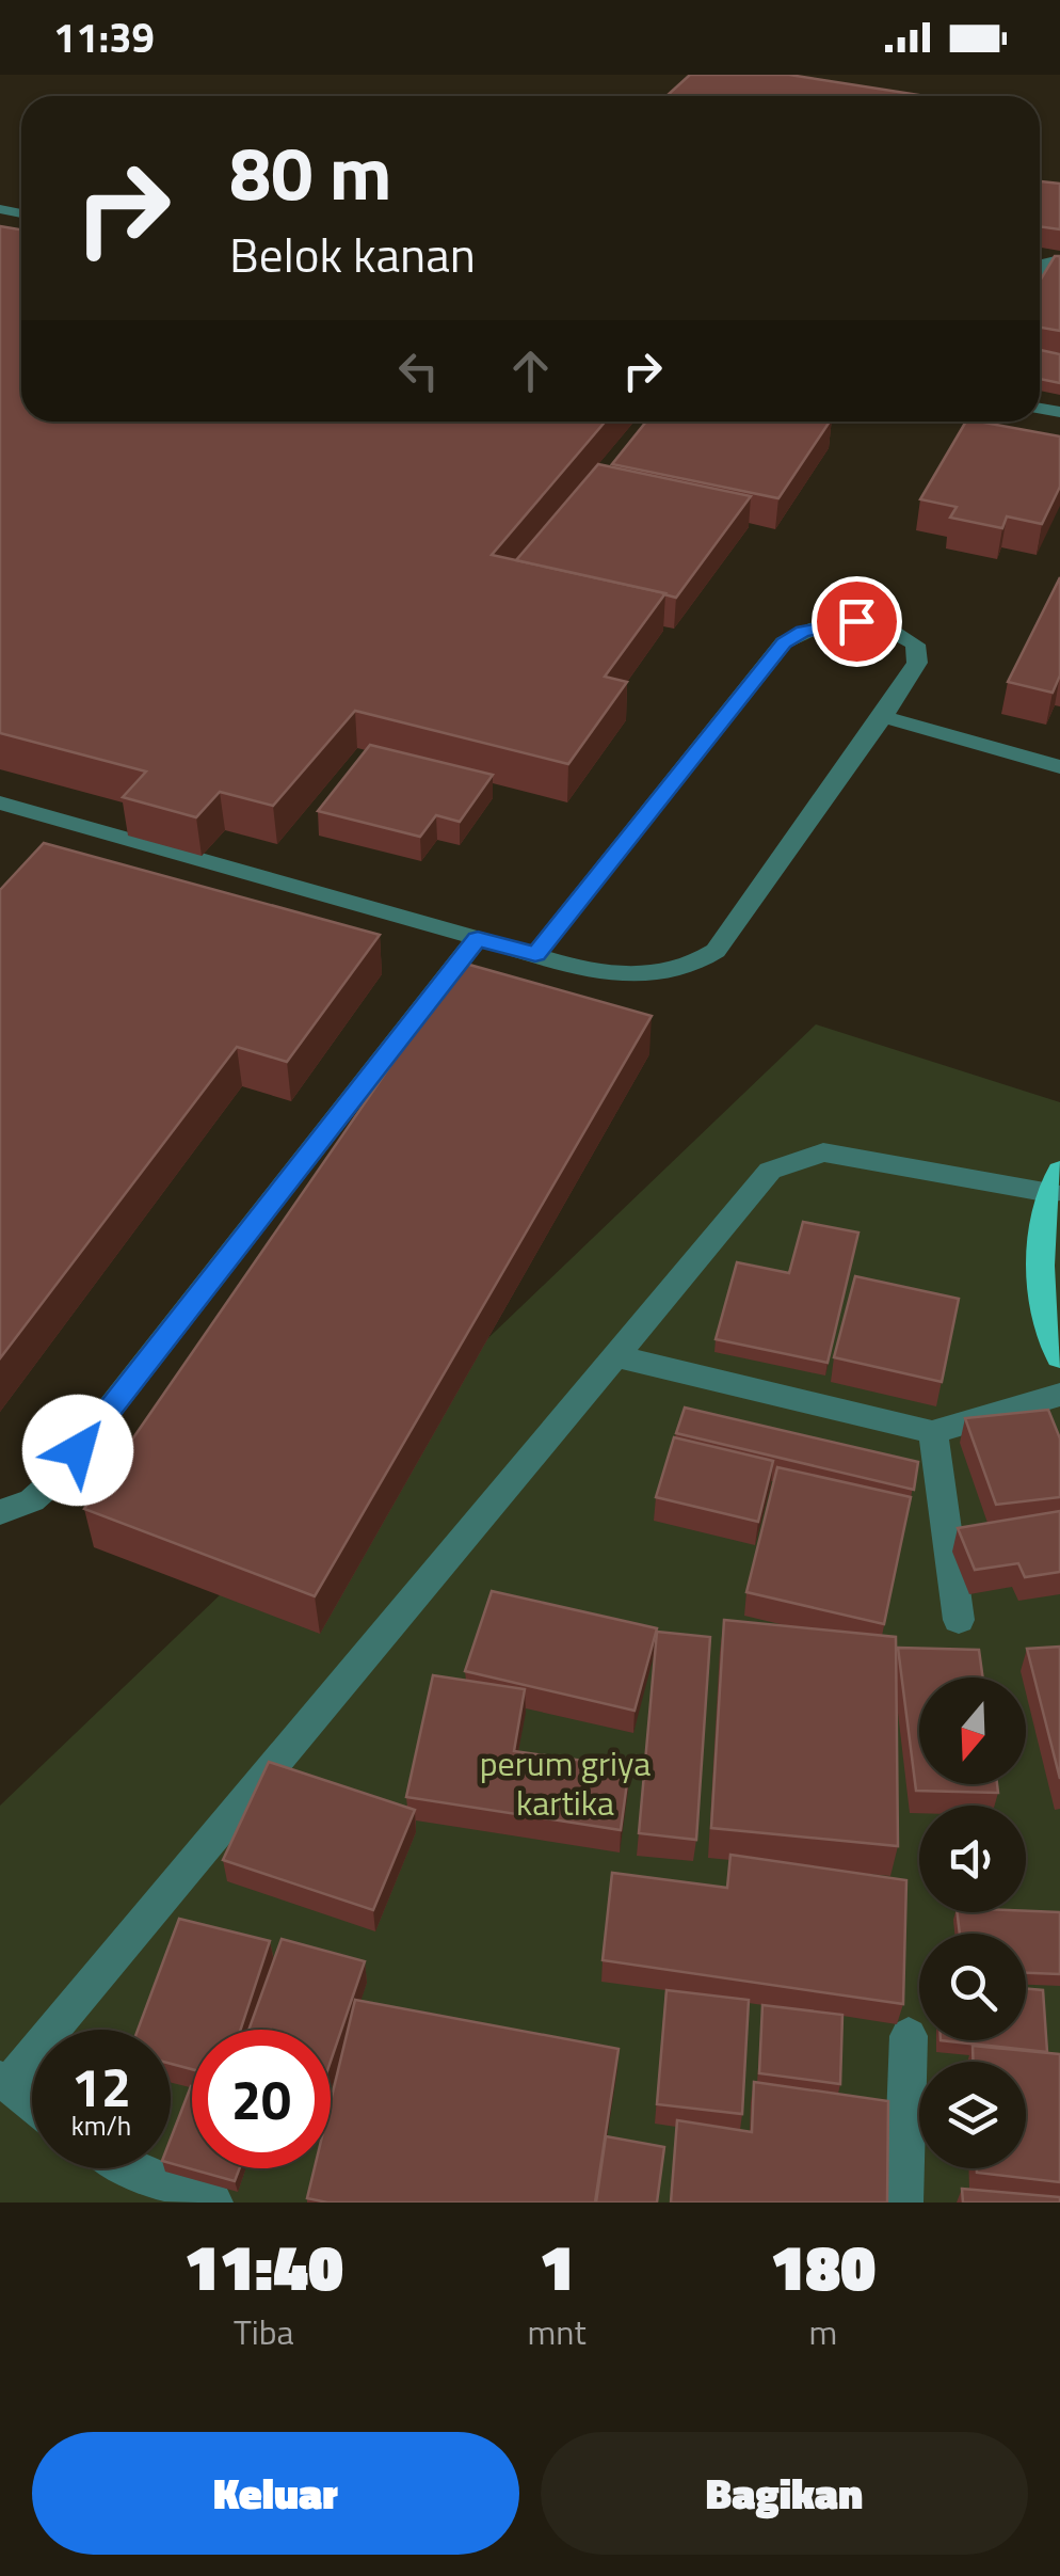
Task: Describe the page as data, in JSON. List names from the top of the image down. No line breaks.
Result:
{"parks":["perum griya kartika"],"north":"bottom","page":{"status":"11:39","turn":["80 m","Belok kanan"],"speed":"12 km/h","limit":"20","eta":["11:40","Tiba","1","mnt","180","m"],"buttons":["Keluar","Bagikan"]}}
